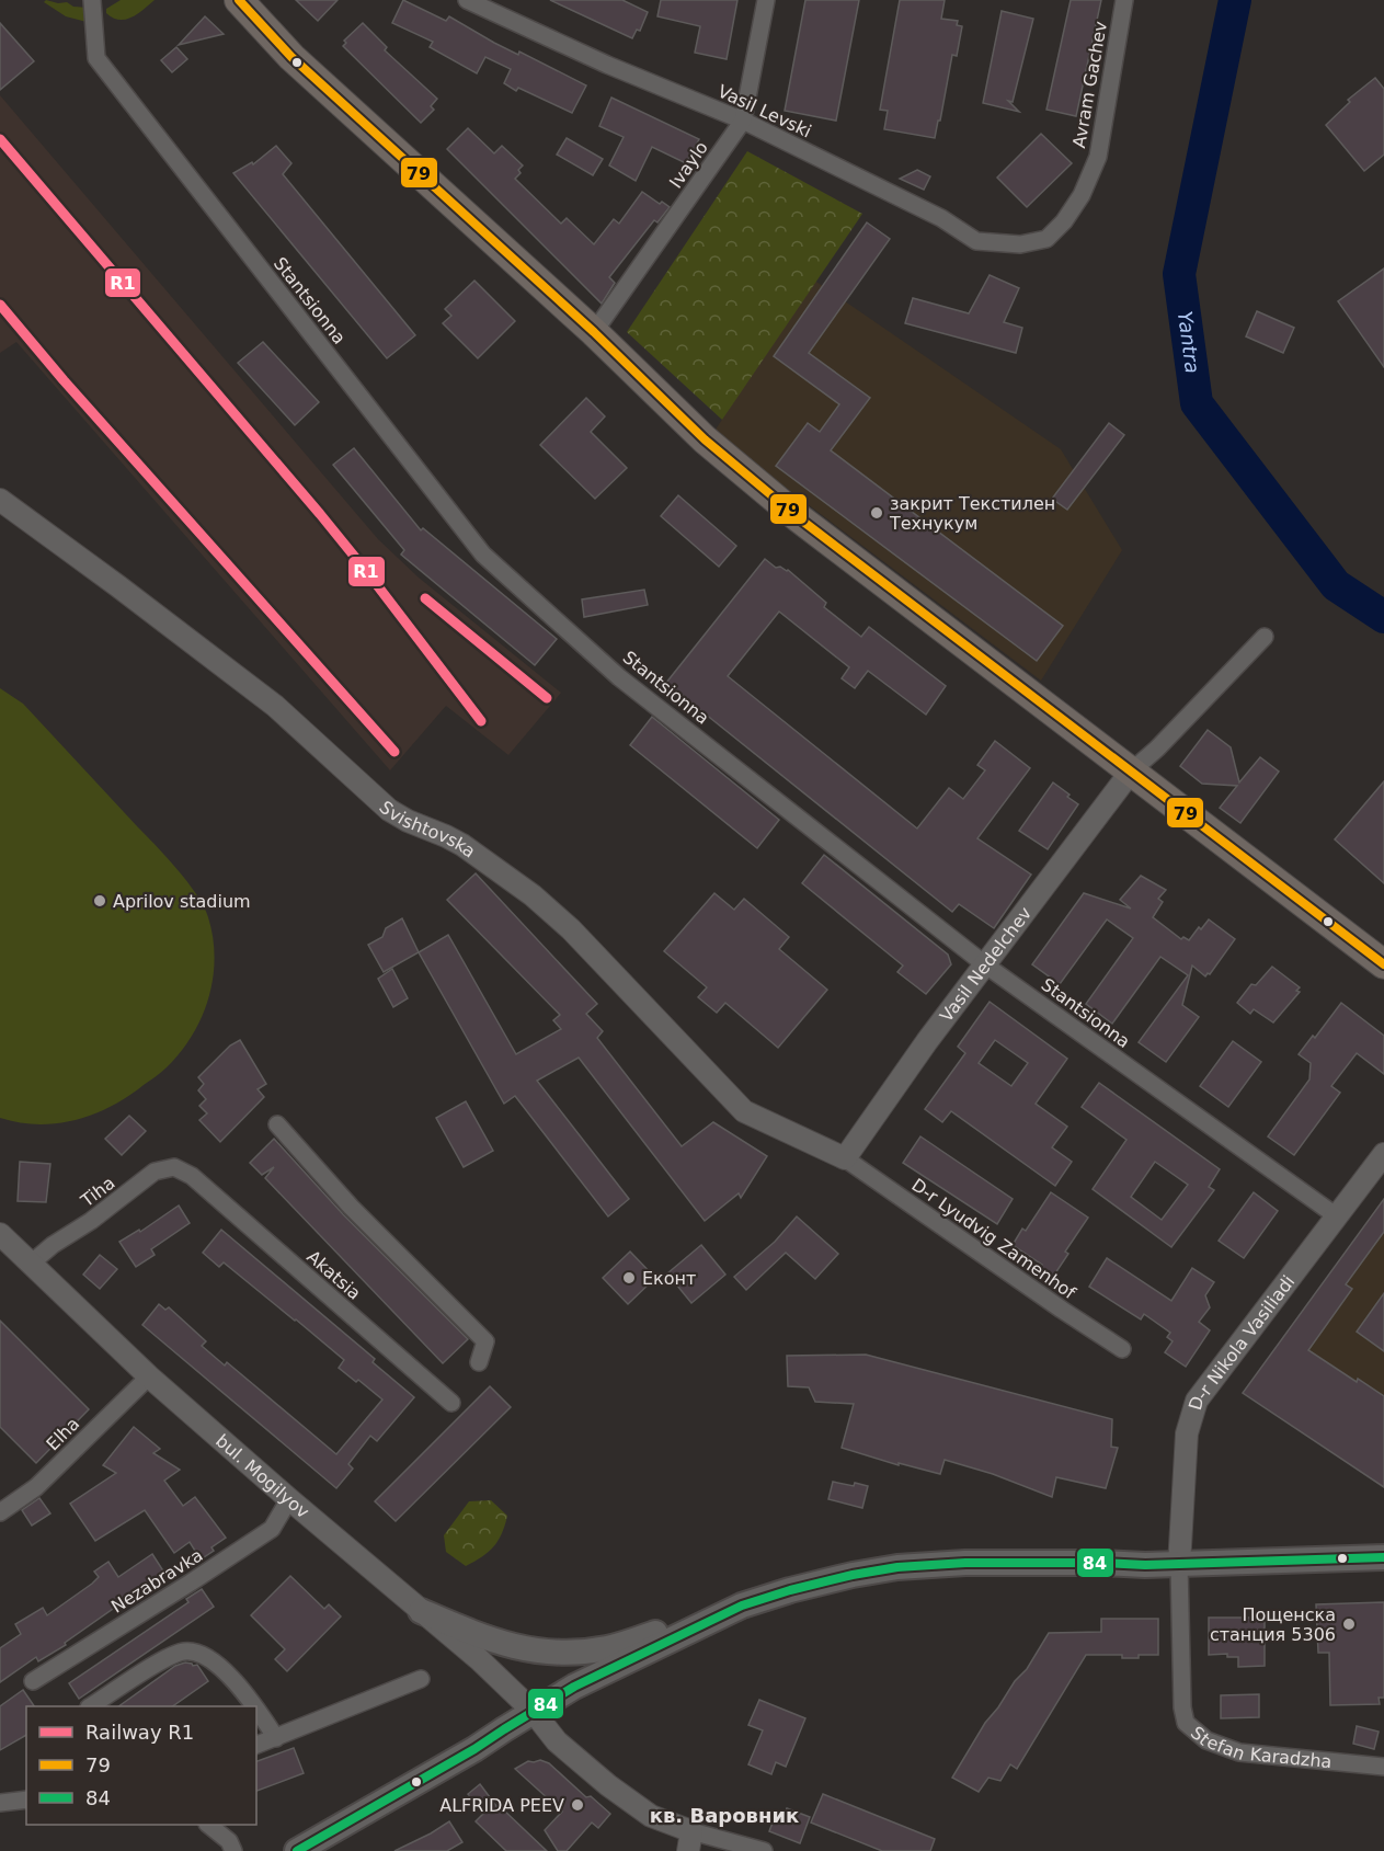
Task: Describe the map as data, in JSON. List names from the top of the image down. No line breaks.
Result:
{"streets":{"street":["Avram Gachev","Vasil Levski","Ivaylo","Stantsionna","Svishtovska","Vasil Nedelchev","Tiha","D-r Lyudvig Zamenhof","Akatsia","D-r Nikola Vasiliadi","Elha","bul. Mogilyov","Nezabravka","Stefan Karadzha"]},"crossings":[["Avram Gachev","Vasil Levski"],["Vasil Levski","Ivaylo"],["Stantsionna","Vasil Nedelchev"],["Stantsionna","D-r Nikola Vasiliadi"],["Svishtovska","Vasil Nedelchev"],["Svishtovska","D-r Lyudvig Zamenhof"],["Vasil Nedelchev","D-r Lyudvig Zamenhof"],["Tiha","Akatsia"],["Tiha","bul. Mogilyov"],["D-r Nikola Vasiliadi","Stefan Karadzha"],["Elha","bul. Mogilyov"],["bul. Mogilyov","Nezabravka"]],"districts":["кв. Варовник"],"water":["Yantra"],"places":["закрит Текстилен Технукум","Aprilov stadium","Еконт","Пощенска станция 5306","ALFRIDA PEEV"],"lines":["transit line 79","rail line R1","transit line 84"],"legend":["Railway R1","79","84"]}
